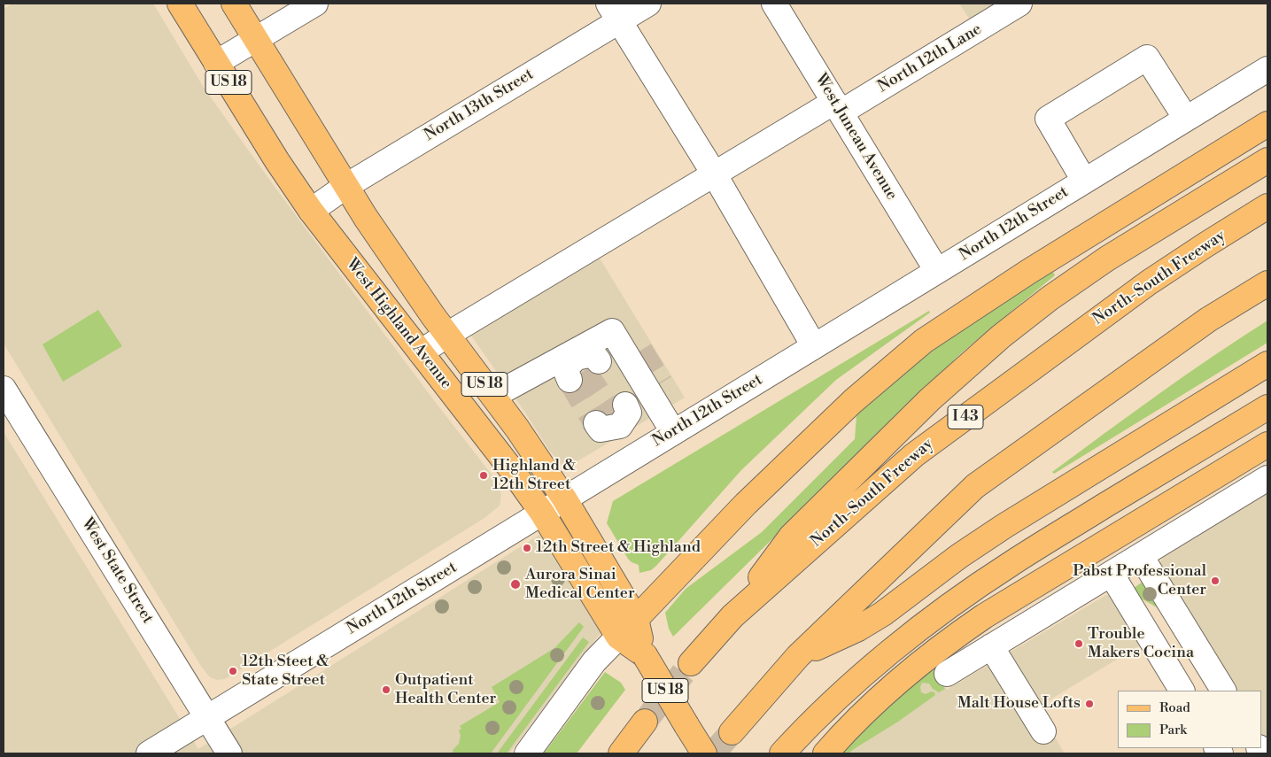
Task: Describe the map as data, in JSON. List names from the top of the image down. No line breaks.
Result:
{"streets":{"main road":["US 18","North-South Freeway","West Highland Avenue","I 43"],"street":["North 12th Lane","North 13th Street","West Juneau Avenue","North 12th Street","West State Street"]},"crossings":[["North 12th Lane","West Juneau Avenue"],["North 12th Lane","West Highland Avenue"],["North 13th Street","West Highland Avenue"],["West Juneau Avenue","North 12th Street"],["North 12th Street","West Highland Avenue"],["North 12th Street","West State Street"]],"places":["Highland & 12th Street","12th Street & Highland","Pabst Professional Center","Aurora Sinai Medical Center","Trouble Makers Cocina","12th Steet & State Street","Outpatient Health Center","Malt House Lofts"],"legend":["Road","Park"]}
